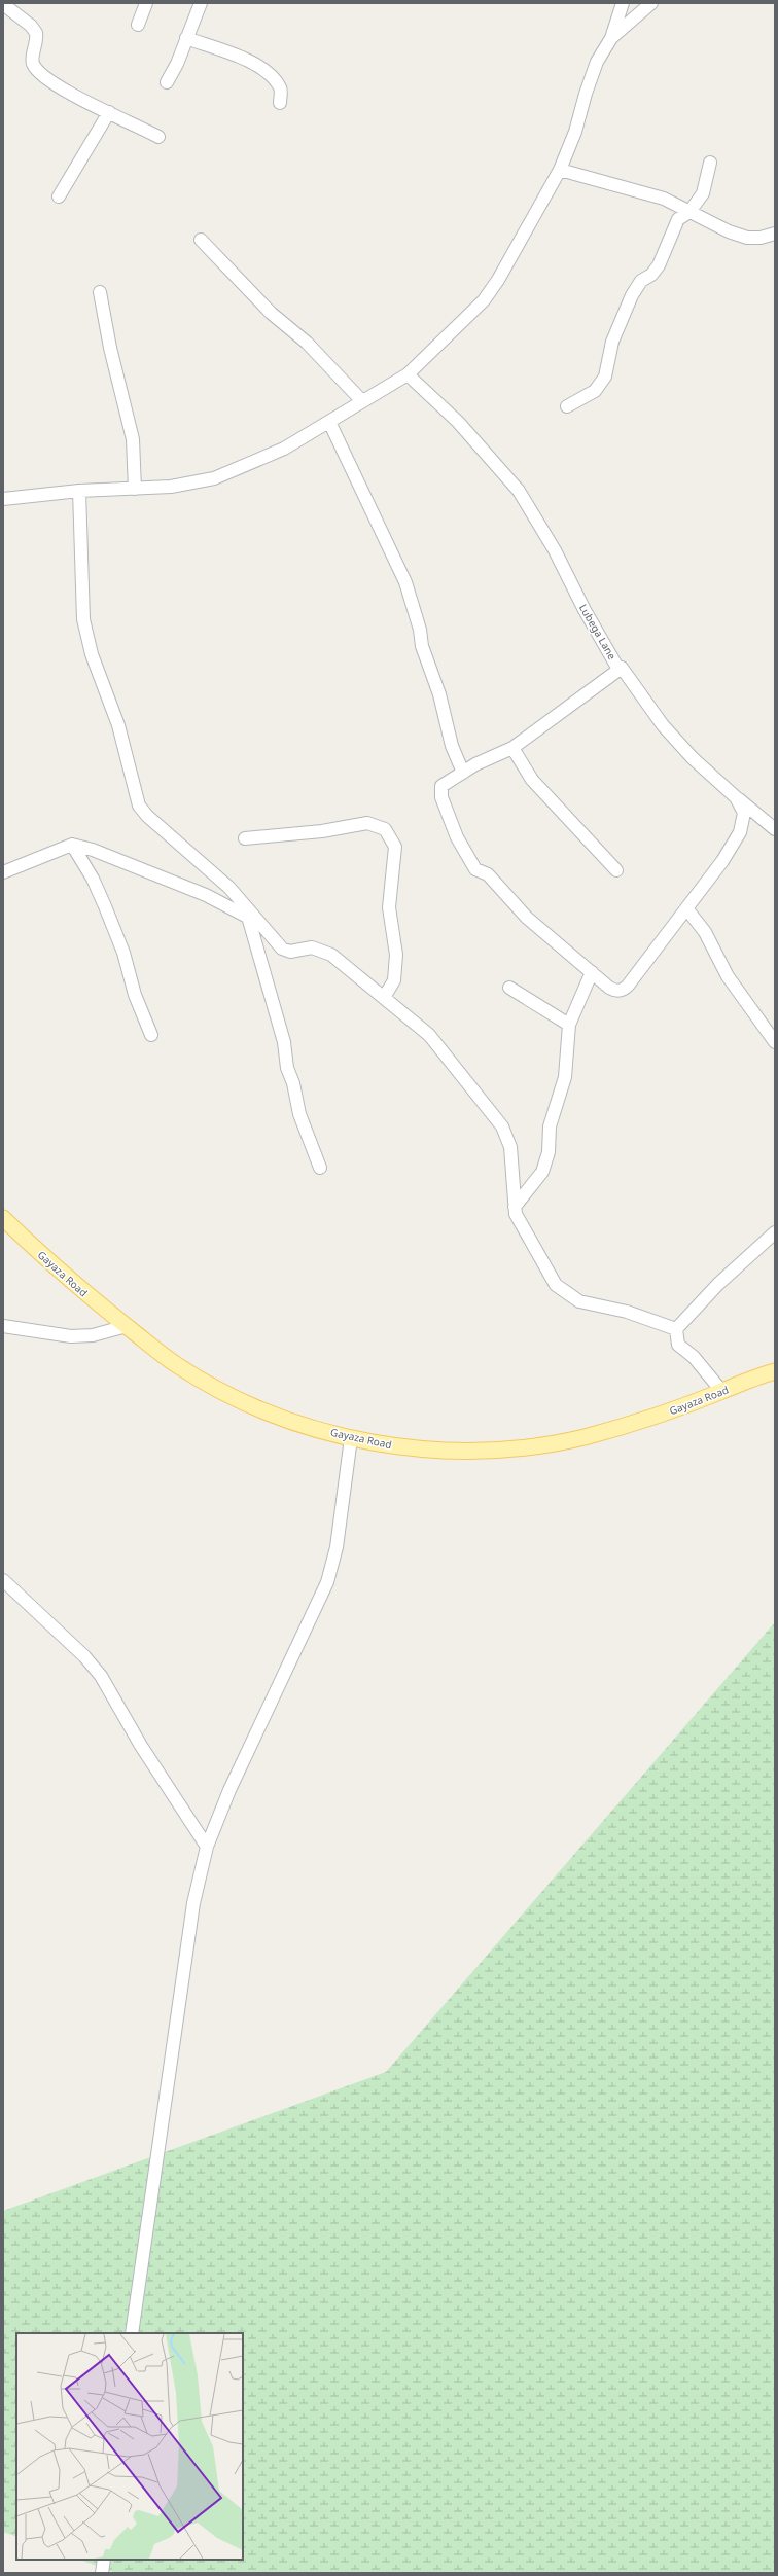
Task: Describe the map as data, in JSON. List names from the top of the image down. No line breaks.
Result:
{"streets":{"main road":["Gayaza Road"],"street":["Lubega Lane"]}}
